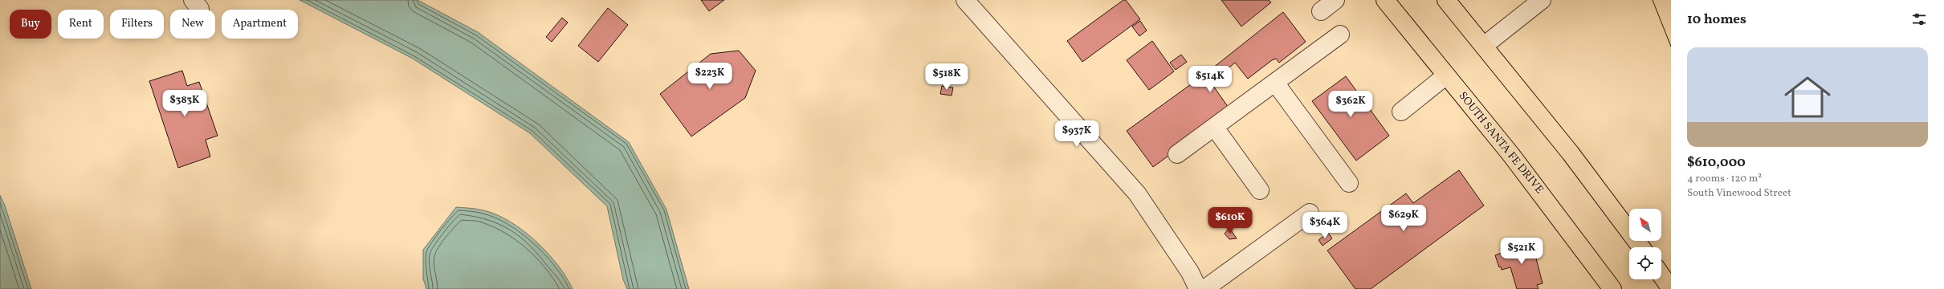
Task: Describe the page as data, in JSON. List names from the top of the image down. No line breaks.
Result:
{"streets":{"highway":["SOUTH SANTA FE DRIVE"]},"north":"top left","page":{"heading":"10 homes","chip":["Buy","Rent","Filters","New","Apartment"],"list":[{"name":"$610,000","note":"4 rooms · 120 m² · South Vinewood Street"}],"price":["$223K","$518K","$514K","$383K","$362K","$937K","$629K","$610K","$364K","$521K"]}}
